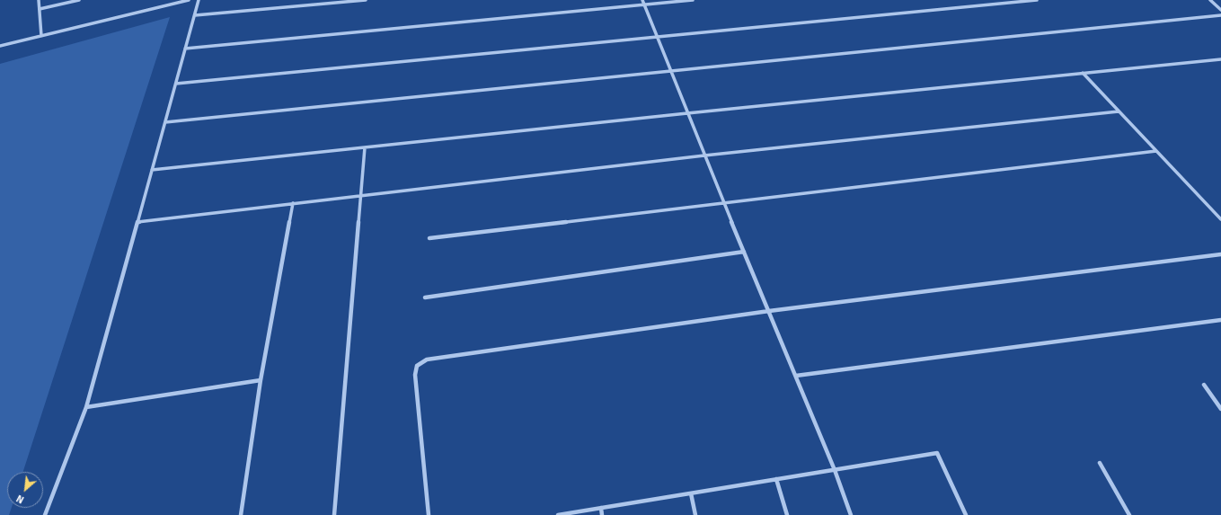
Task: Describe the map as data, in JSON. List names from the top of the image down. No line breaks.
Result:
{"north":"bottom left"}
